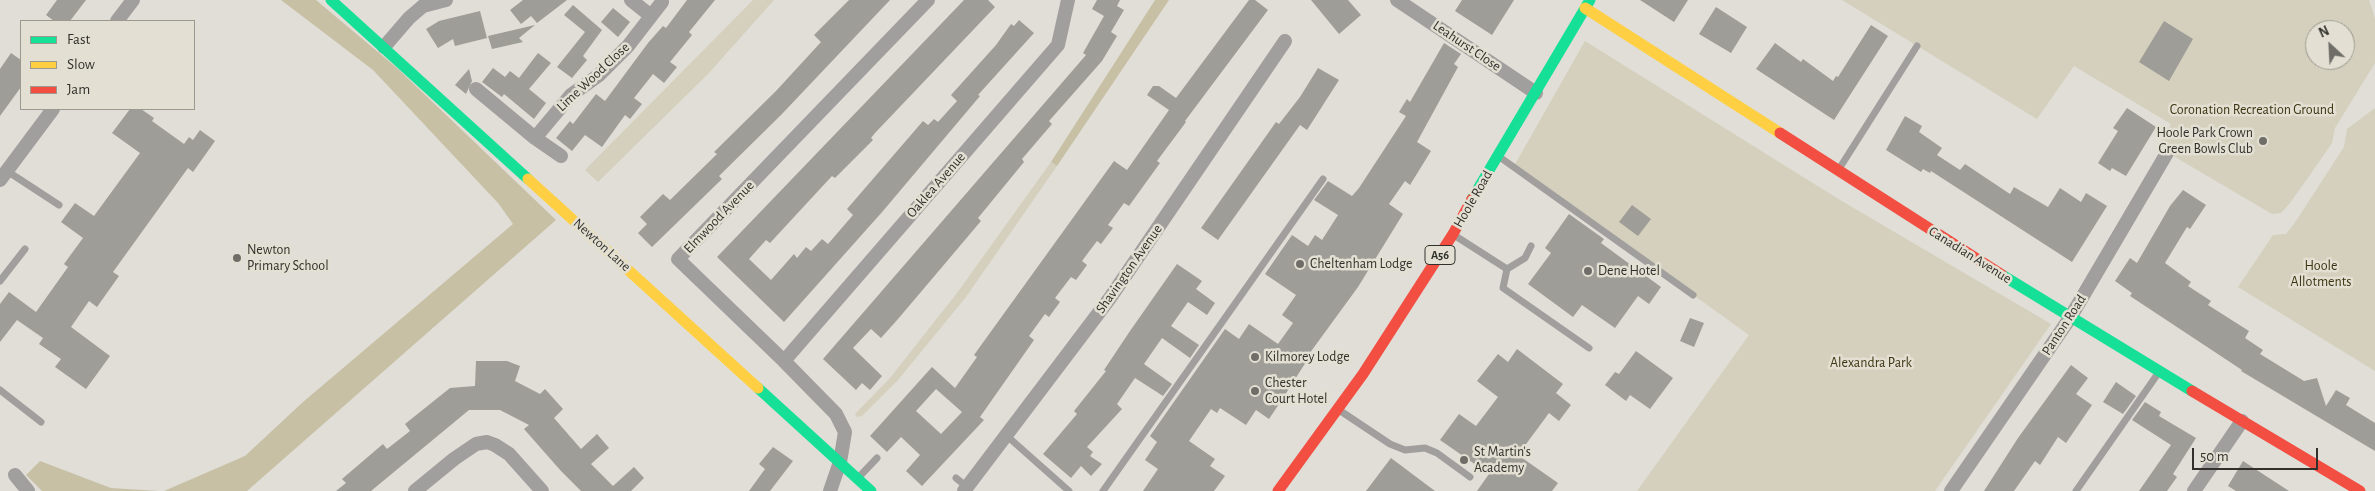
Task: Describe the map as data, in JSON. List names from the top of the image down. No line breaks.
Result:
{"streets":{"main road":["Hoole Road","Newton Lane","A56","Canadian Avenue"],"street":["Leahurst Close","Lime Wood Close","Oaklea Avenue","Elmwood Avenue","Shavington Avenue","Panton Road"]},"crossings":[["Leahurst Close","Hoole Road"],["Oaklea Avenue","Elmwood Avenue"],["Hoole Road","Canadian Avenue"],["Elmwood Avenue","Newton Lane"],["Canadian Avenue","Panton Road"]],"parks":["Coronation Recreation Ground","Hoole Allotments","Alexandra Park"],"places":["Hoole Park Crown Green Bowls Club","Newton Primary School","Cheltenham Lodge","Dene Hotel","Kilmorey Lodge","Chester Court Hotel","St Martin's Academy"],"legend":["Fast","Slow","Jam"],"scale_bar":"50 m","north":"top left"}
